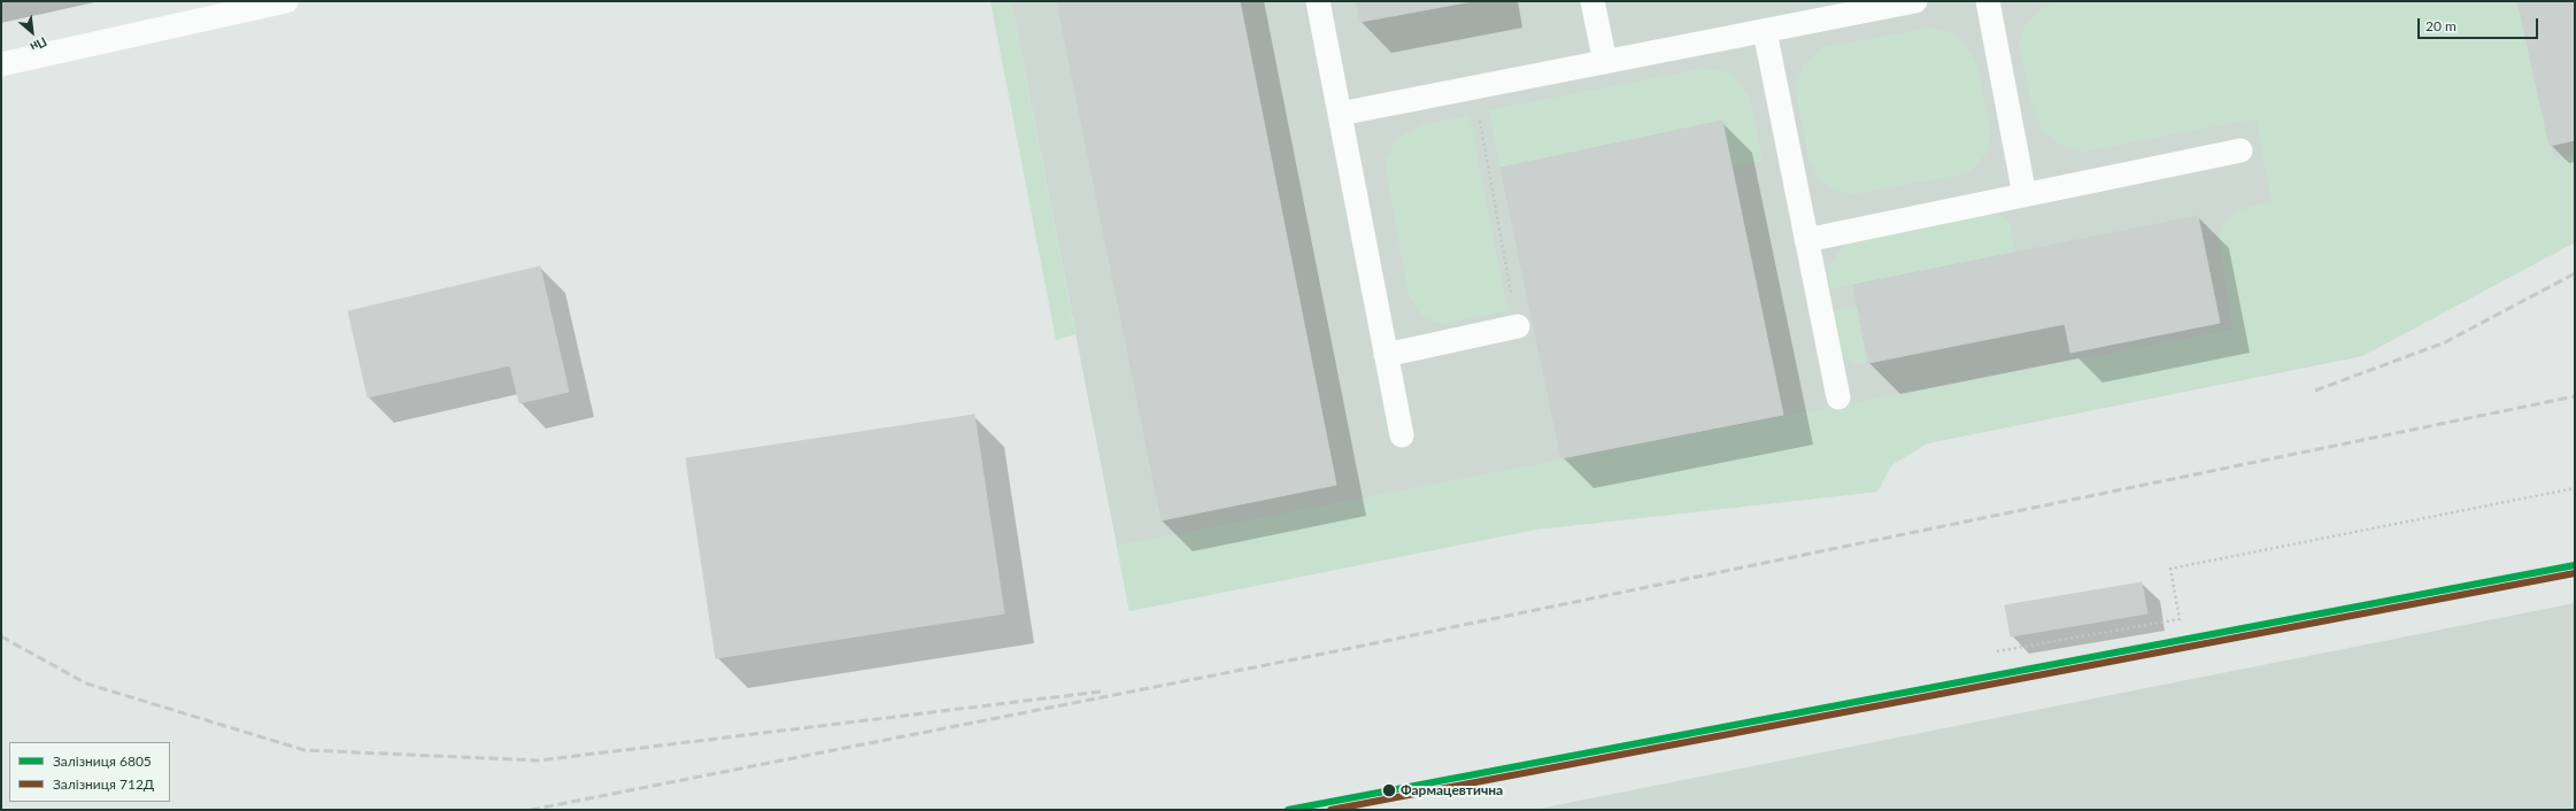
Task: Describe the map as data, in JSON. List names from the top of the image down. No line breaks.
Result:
{"places":["Фармацевтична"],"lines":["rail line 6805","rail line 712Д"],"legend":["Залізниця 6805","Залізниця 712Д"],"scale_bar":"20 m","north":"bottom right"}
